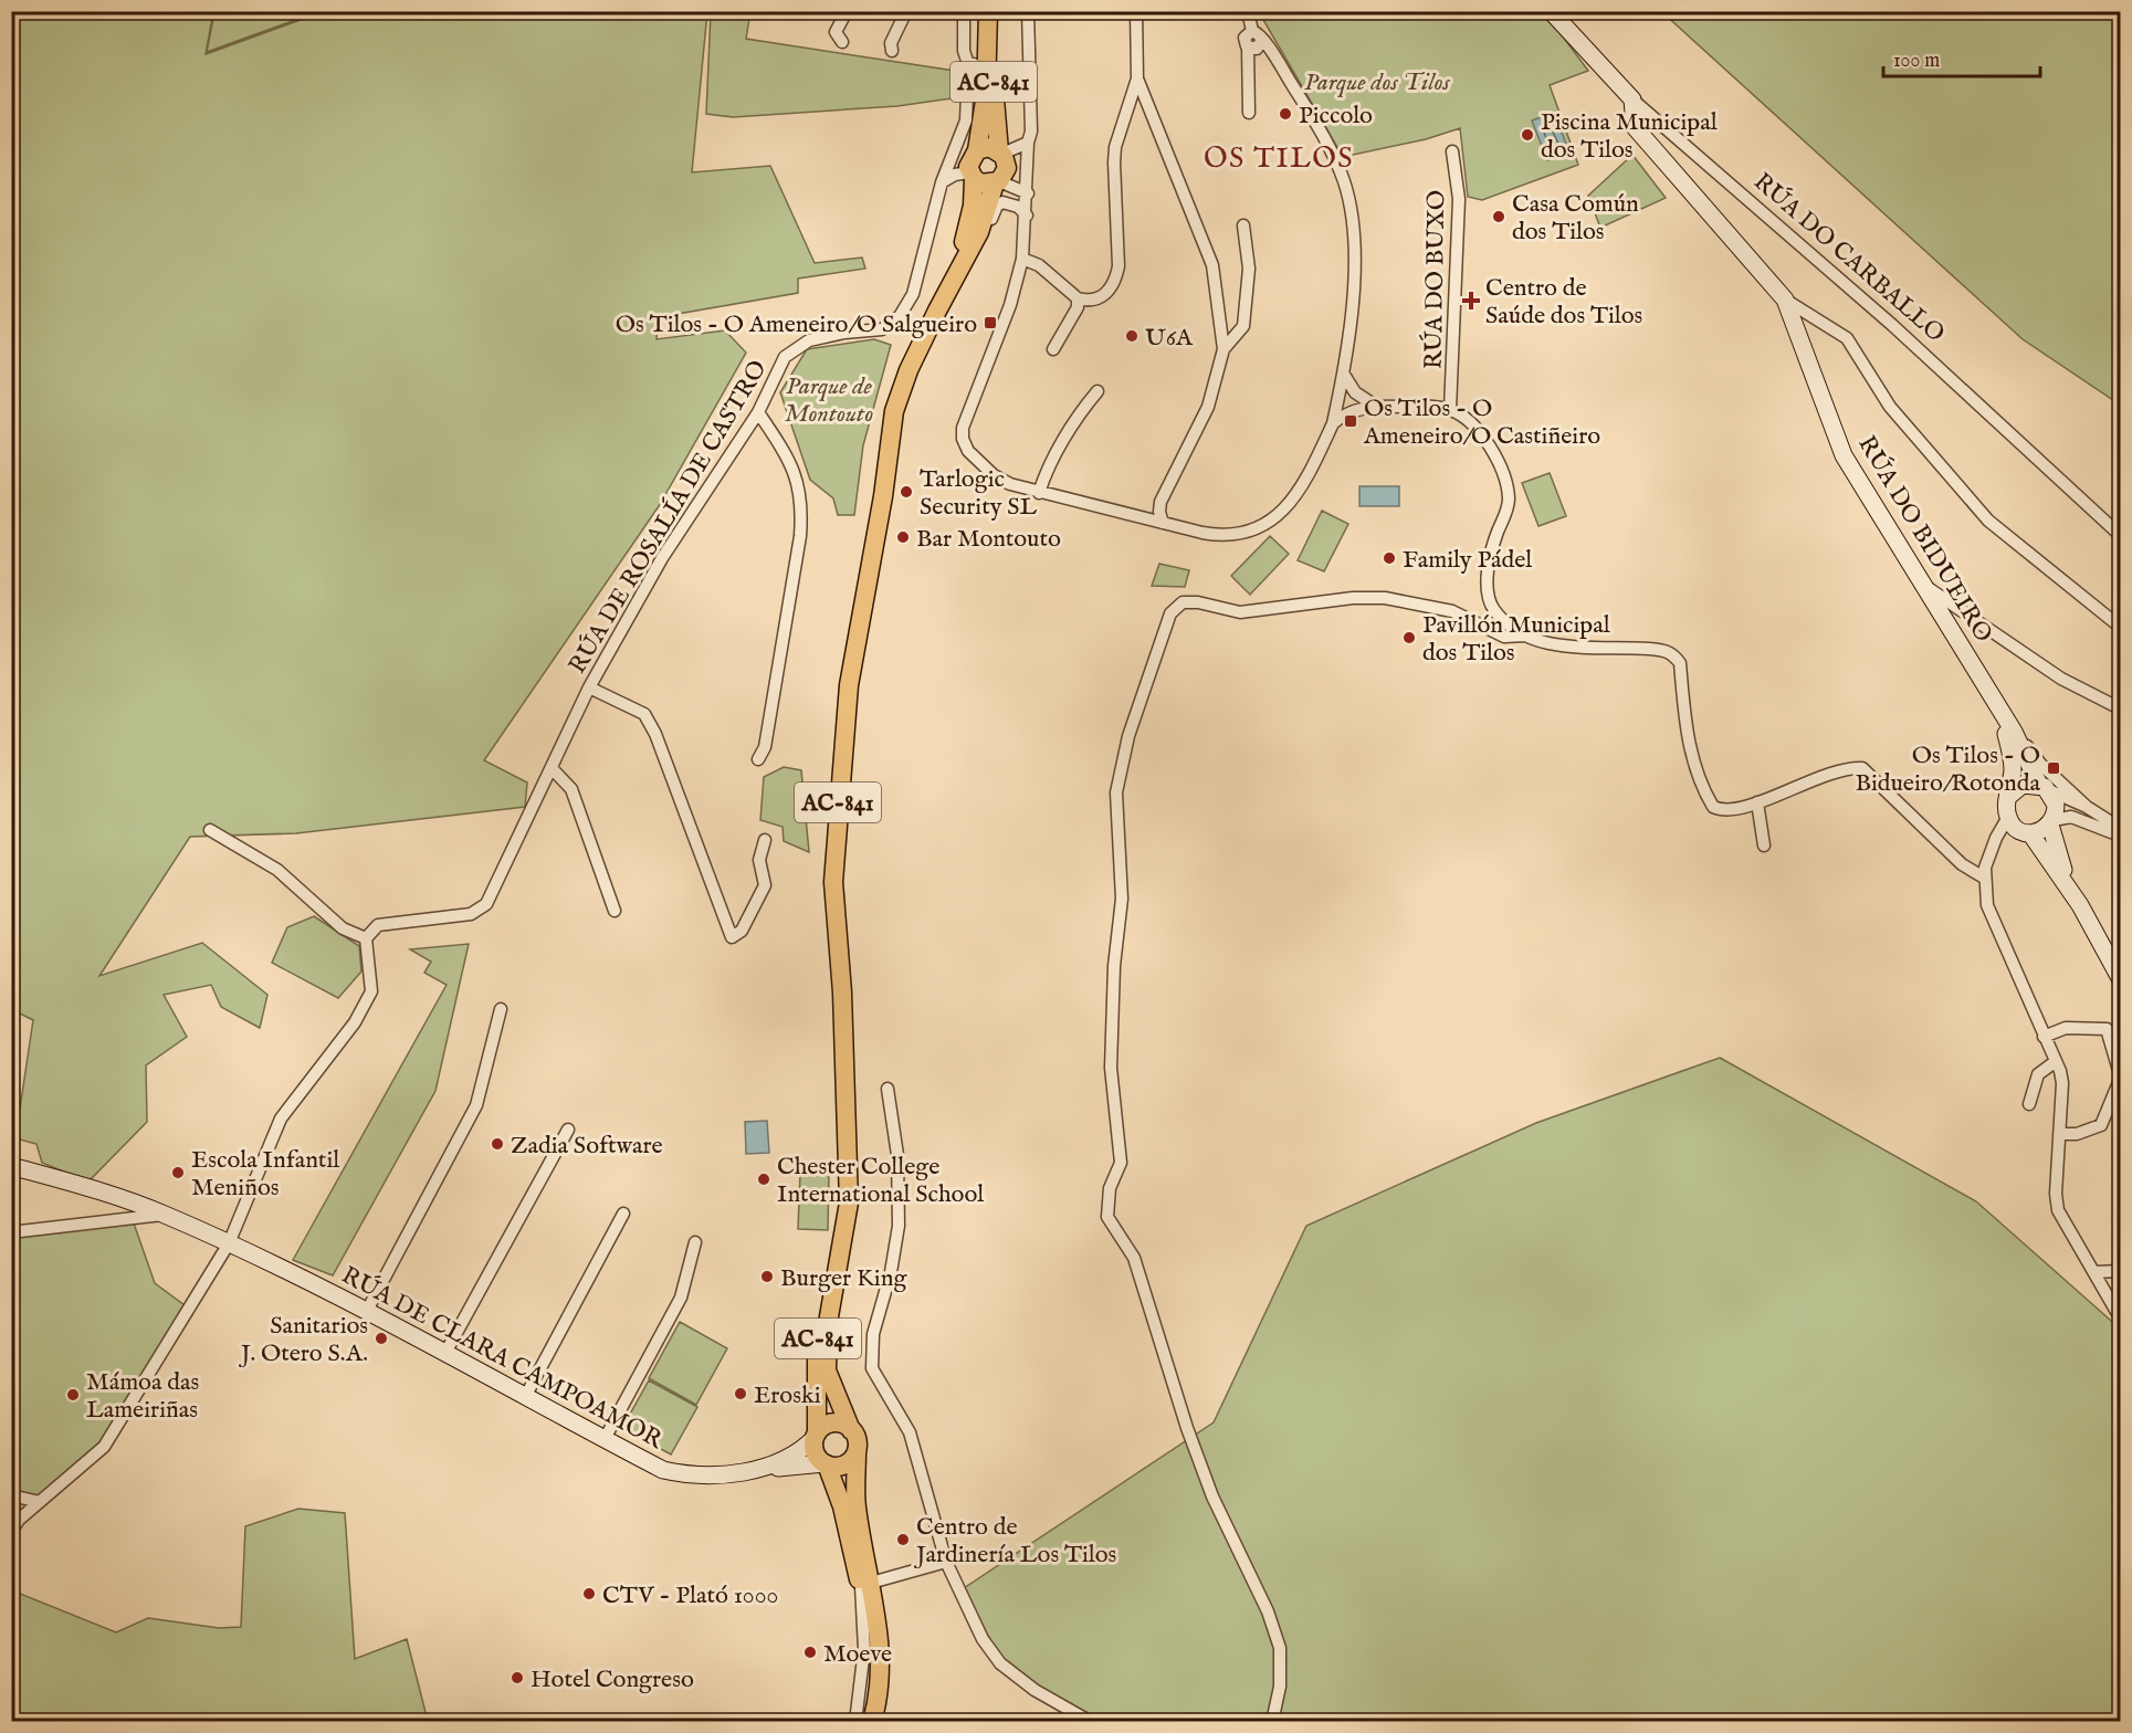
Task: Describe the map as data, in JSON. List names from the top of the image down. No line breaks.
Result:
{"streets":{"main road":["AC-841"],"street":["RÚA DO CARBALLO","RÚA DO BUXO","RÚA DE ROSALÍA DE CASTRO","RÚA DO BIDUEIRO","RÚA DE CLARA CAMPOAMOR"]},"crossings":[["AC-841","RÚA DE CLARA CAMPOAMOR"],["RÚA DO CARBALLO","RÚA DO BIDUEIRO"]],"districts":["OS TILOS"],"parks":["Parque dos Tilos","Parque de Montouto"],"places":{"other":["Piccolo","Piscina Municipal dos Tilos","Casa Común dos Tilos","U6A","Tarlogic Security SL","Bar Montouto","Family Pádel","Pavillón Municipal dos Tilos","Zadia Software","Escola Infantil Meniños","Chester College International School","Burger King","Sanitarios J. Otero S.A.","Eroski","Mámoa das Lameiriñas","Centro de Jardinería Los Tilos","CTV - Plató 1000","Moeve","Hotel Congreso"],"health":["Centro de Saúde dos Tilos"],"transit":["Os Tilos - O Ameneiro/O Salgueiro","Os Tilos - O Ameneiro/O Castiñeiro","Os Tilos - O Bidueiro/Rotonda"]},"scale_bar":"100 m"}
